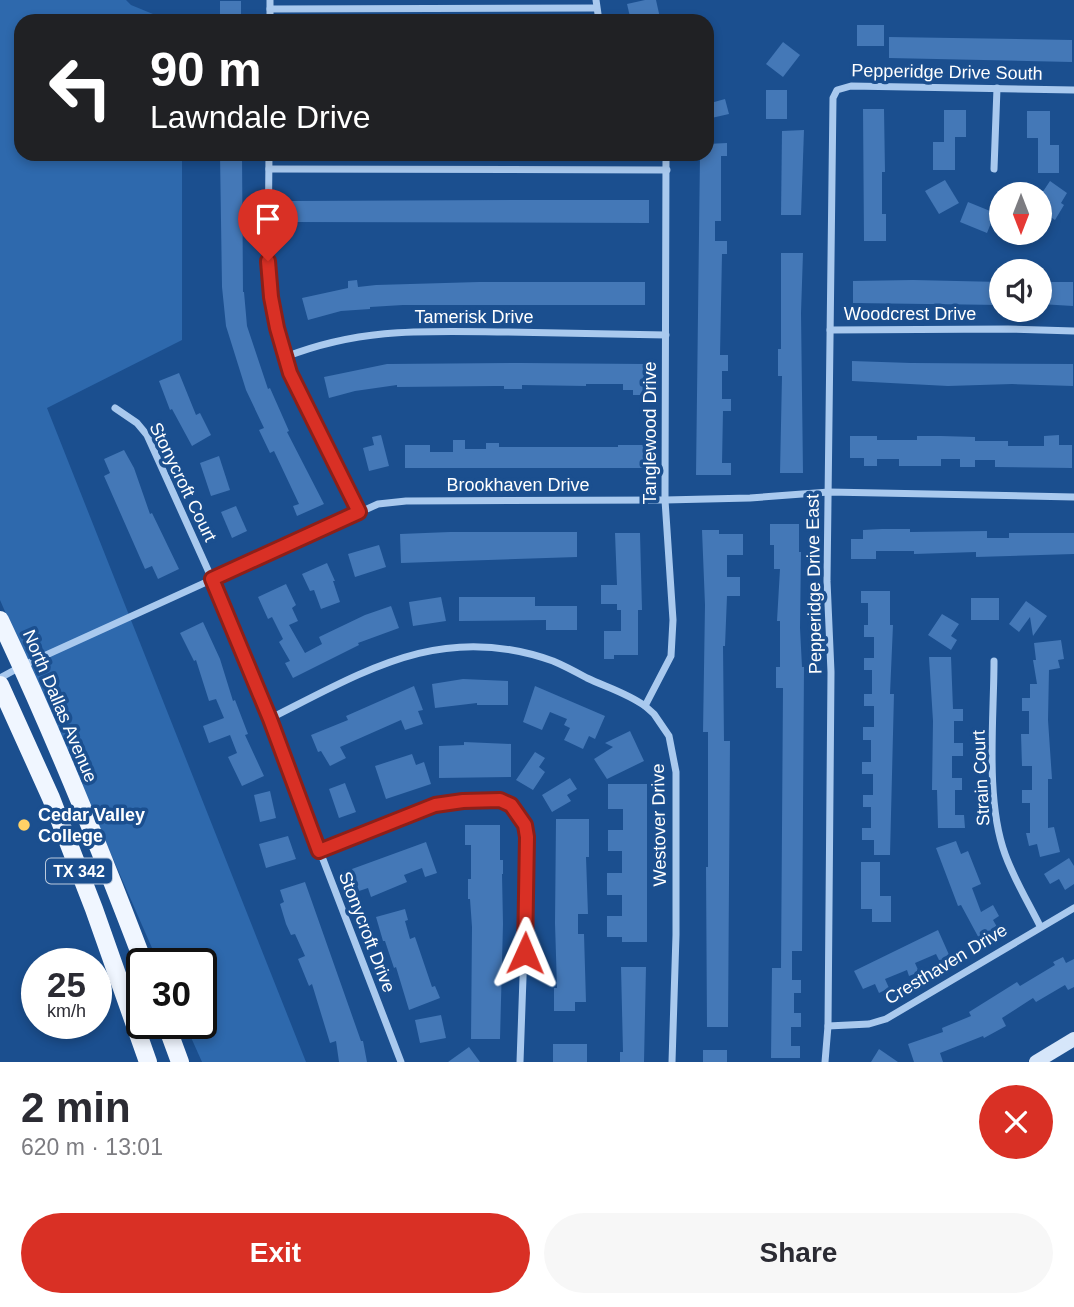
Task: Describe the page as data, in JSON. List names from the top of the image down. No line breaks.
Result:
{"streets":{"main road":["North Dallas Avenue","TX 342"],"street":["Pepperidge Drive South","Woodcrest Drive","Tamerisk Drive","Tanglewood Drive","Stonycroft Court","Brookhaven Drive","Pepperidge Drive East","Strain Court","Westover Drive","Stonycroft Drive","Cresthaven Drive"]},"crossings":[["Pepperidge Drive South","Pepperidge Drive East"],["Woodcrest Drive","Pepperidge Drive East"],["Tamerisk Drive","Tanglewood Drive"],["Tanglewood Drive","Brookhaven Drive"],["Tanglewood Drive","Westover Drive"],["Stonycroft Court","Brookhaven Drive"],["Stonycroft Court","Stonycroft Drive"],["Brookhaven Drive","Pepperidge Drive East"],["Brookhaven Drive","North Dallas Avenue"],["Brookhaven Drive","Stonycroft Drive"],["Pepperidge Drive East","Cresthaven Drive"],["Strain Court","Cresthaven Drive"],["Westover Drive","Stonycroft Drive"]],"places":["Cedar Valley College"],"north":"bottom","page":{"turn":["90 m","Lawndale Drive"],"speed":"25 km/h","limit":"30","heading":["2 min","620 m · 13:01"],"buttons":["Exit","Share"]}}
